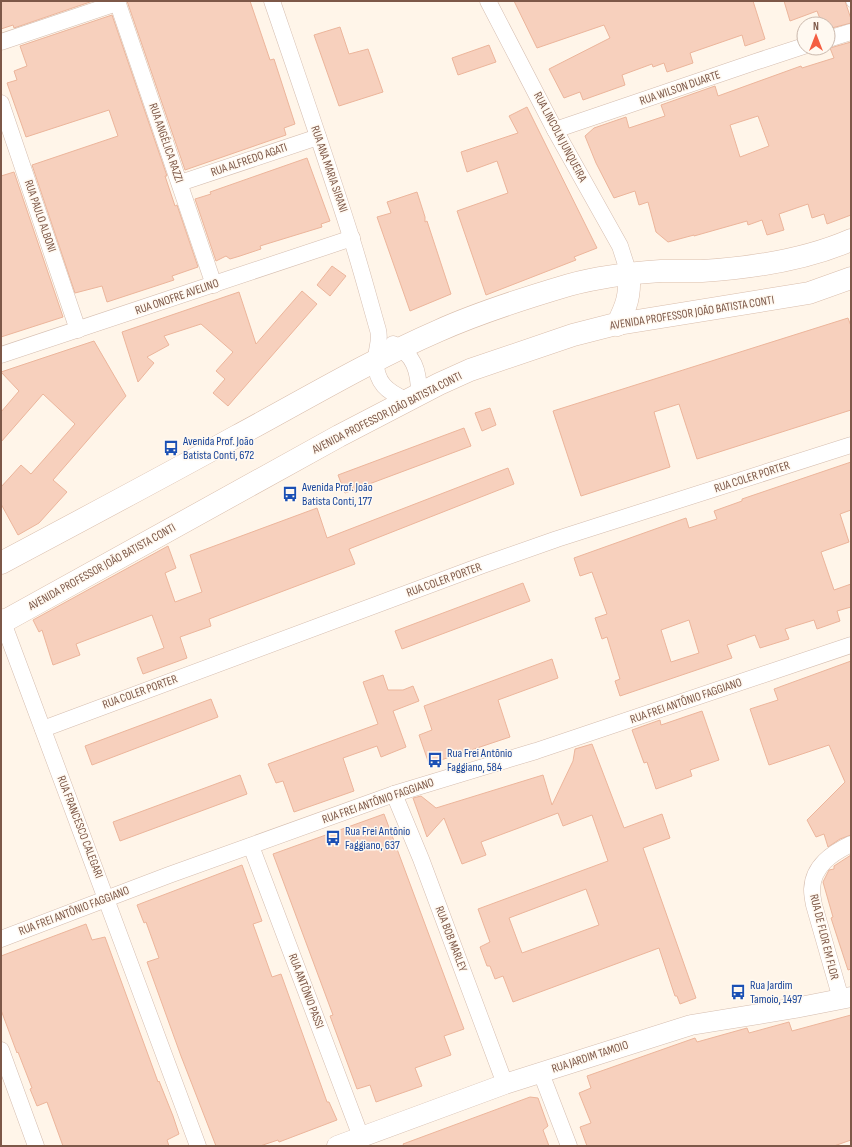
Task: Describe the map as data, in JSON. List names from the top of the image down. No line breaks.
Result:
{"streets":{"main road":["AVENIDA PROFESSOR JOÃO BATISTA CONTI"],"street":["RUA WILSON DUARTE","RUA LINCOLN JUNQUEIRA","RUA ANGÉLICA RAZZI","RUA ALFREDO AGATI","RUA ANA MARIA SIRANI","RUA PAULO ALBONI","RUA ONOFRE AVELINO","RUA COLER PORTER","RUA FREI ANTÔNIO FAGGIANO","RUA FRANCESCO CALEGARI","RUA DE FLOR EM FLOR","RUA BOB MARLEY","RUA ANTÔNIO PASSI","RUA JARDIM TAMOIO"]},"crossings":[["RUA WILSON DUARTE","RUA LINCOLN JUNQUEIRA"],["RUA ANGÉLICA RAZZI","RUA ALFREDO AGATI"],["RUA ANGÉLICA RAZZI","RUA ONOFRE AVELINO"],["RUA ALFREDO AGATI","RUA ANA MARIA SIRANI"],["RUA ANA MARIA SIRANI","RUA ONOFRE AVELINO"],["RUA ANA MARIA SIRANI","AVENIDA PROFESSOR JOÃO BATISTA CONTI"],["RUA PAULO ALBONI","RUA ONOFRE AVELINO"],["AVENIDA PROFESSOR JOÃO BATISTA CONTI","RUA FRANCESCO CALEGARI"],["RUA COLER PORTER","RUA FRANCESCO CALEGARI"],["RUA FREI ANTÔNIO FAGGIANO","RUA FRANCESCO CALEGARI"],["RUA FREI ANTÔNIO FAGGIANO","RUA BOB MARLEY"],["RUA FREI ANTÔNIO FAGGIANO","RUA ANTÔNIO PASSI"],["RUA DE FLOR EM FLOR","RUA JARDIM TAMOIO"],["RUA BOB MARLEY","RUA JARDIM TAMOIO"],["RUA ANTÔNIO PASSI","RUA JARDIM TAMOIO"]],"places":{"bus stop":["Avenida Prof. João Batista Conti, 672","Avenida Prof. João Batista Conti, 177","Rua Frei Antônio Faggiano, 584","Rua Frei Antônio Faggiano, 637","Rua Jardim Tamoio, 1497"]},"north":"top"}
